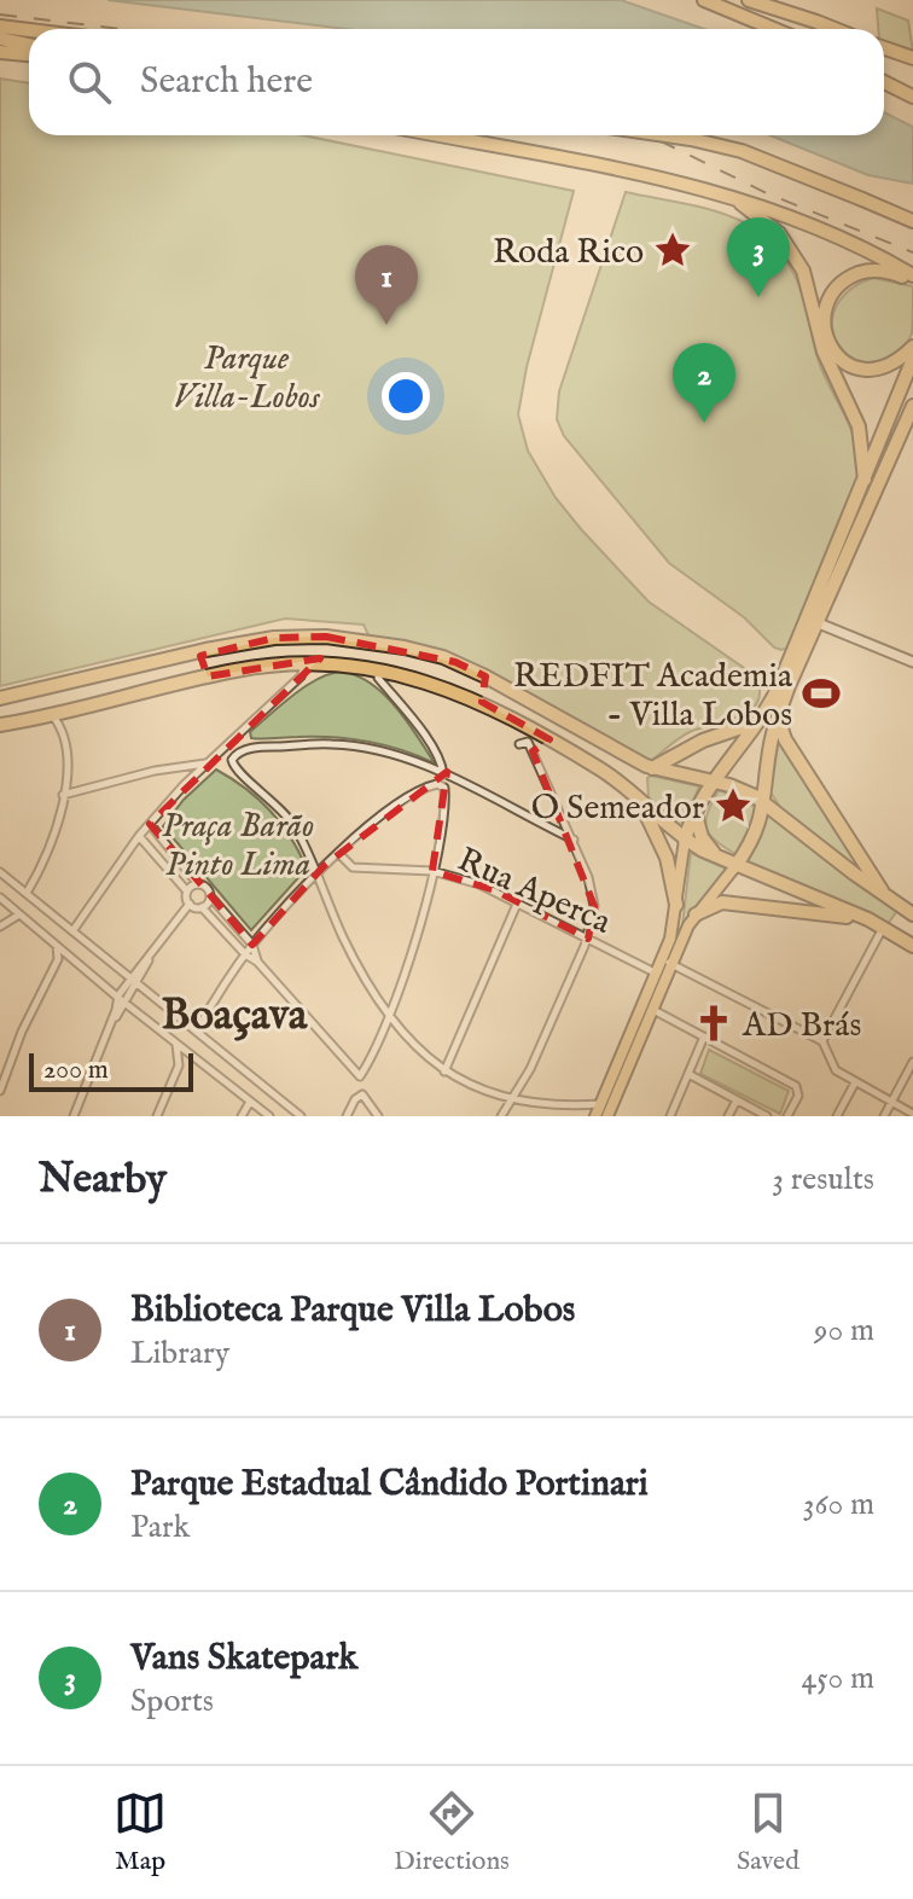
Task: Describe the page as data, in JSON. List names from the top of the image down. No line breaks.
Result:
{"streets":{"street":["Rua Aperca"]},"districts":["Boaçava"],"parks":["Parque Villa-Lobos","Praça Barão Pinto Lima"],"places":{"place":["Roda Rico","O Semeador"],"sports":["REDFIT Academia - Villa Lobos"],"church":["AD Brás"]},"scale_bar":"200 m","page":{"search":"Search here","pins":["3","1","2"],"scale":"200 m","heading":["Nearby","3 results"],"list":[{"mark":"1","name":"Biblioteca Parque Villa Lobos","note":"Library","value":"90 m"},{"mark":"2","name":"Parque Estadual Cândido Portinari","note":"Park","value":"360 m"},{"mark":"3","name":"Vans Skatepark","note":"Sports","value":"450 m"}],"nav":["Map","Directions","Saved"]}}
